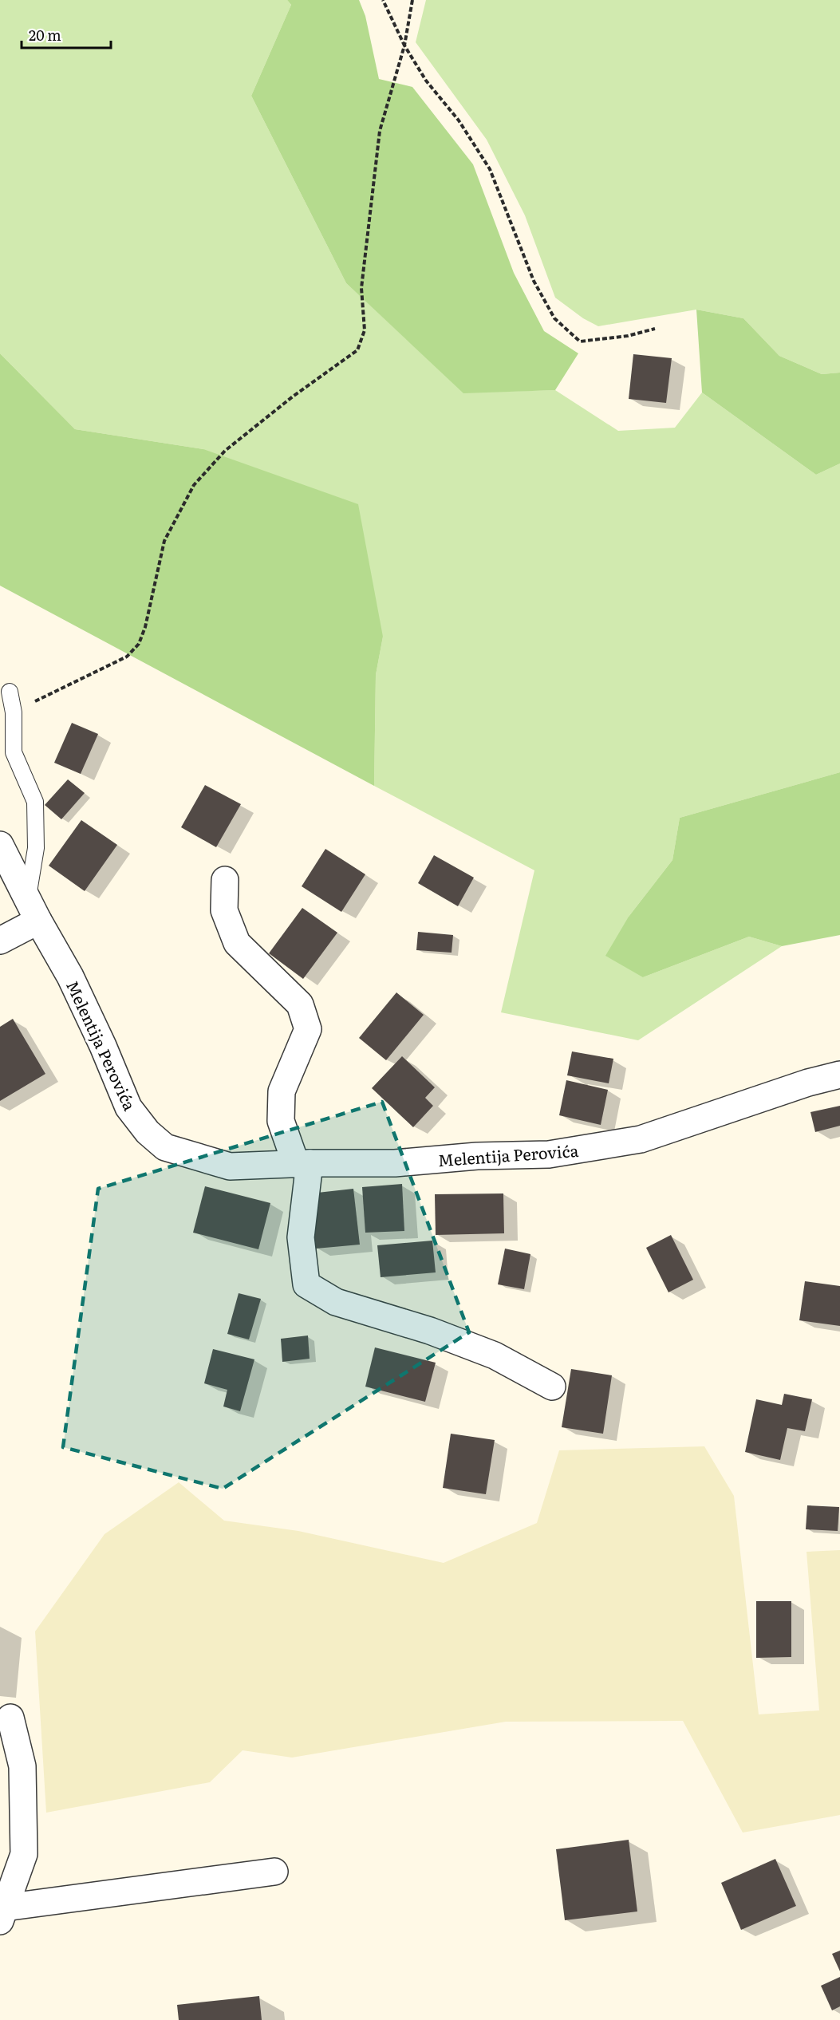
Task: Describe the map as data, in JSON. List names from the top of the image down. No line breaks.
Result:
{"streets":{"street":["Melentija Perovića"]},"scale_bar":"20 m"}
